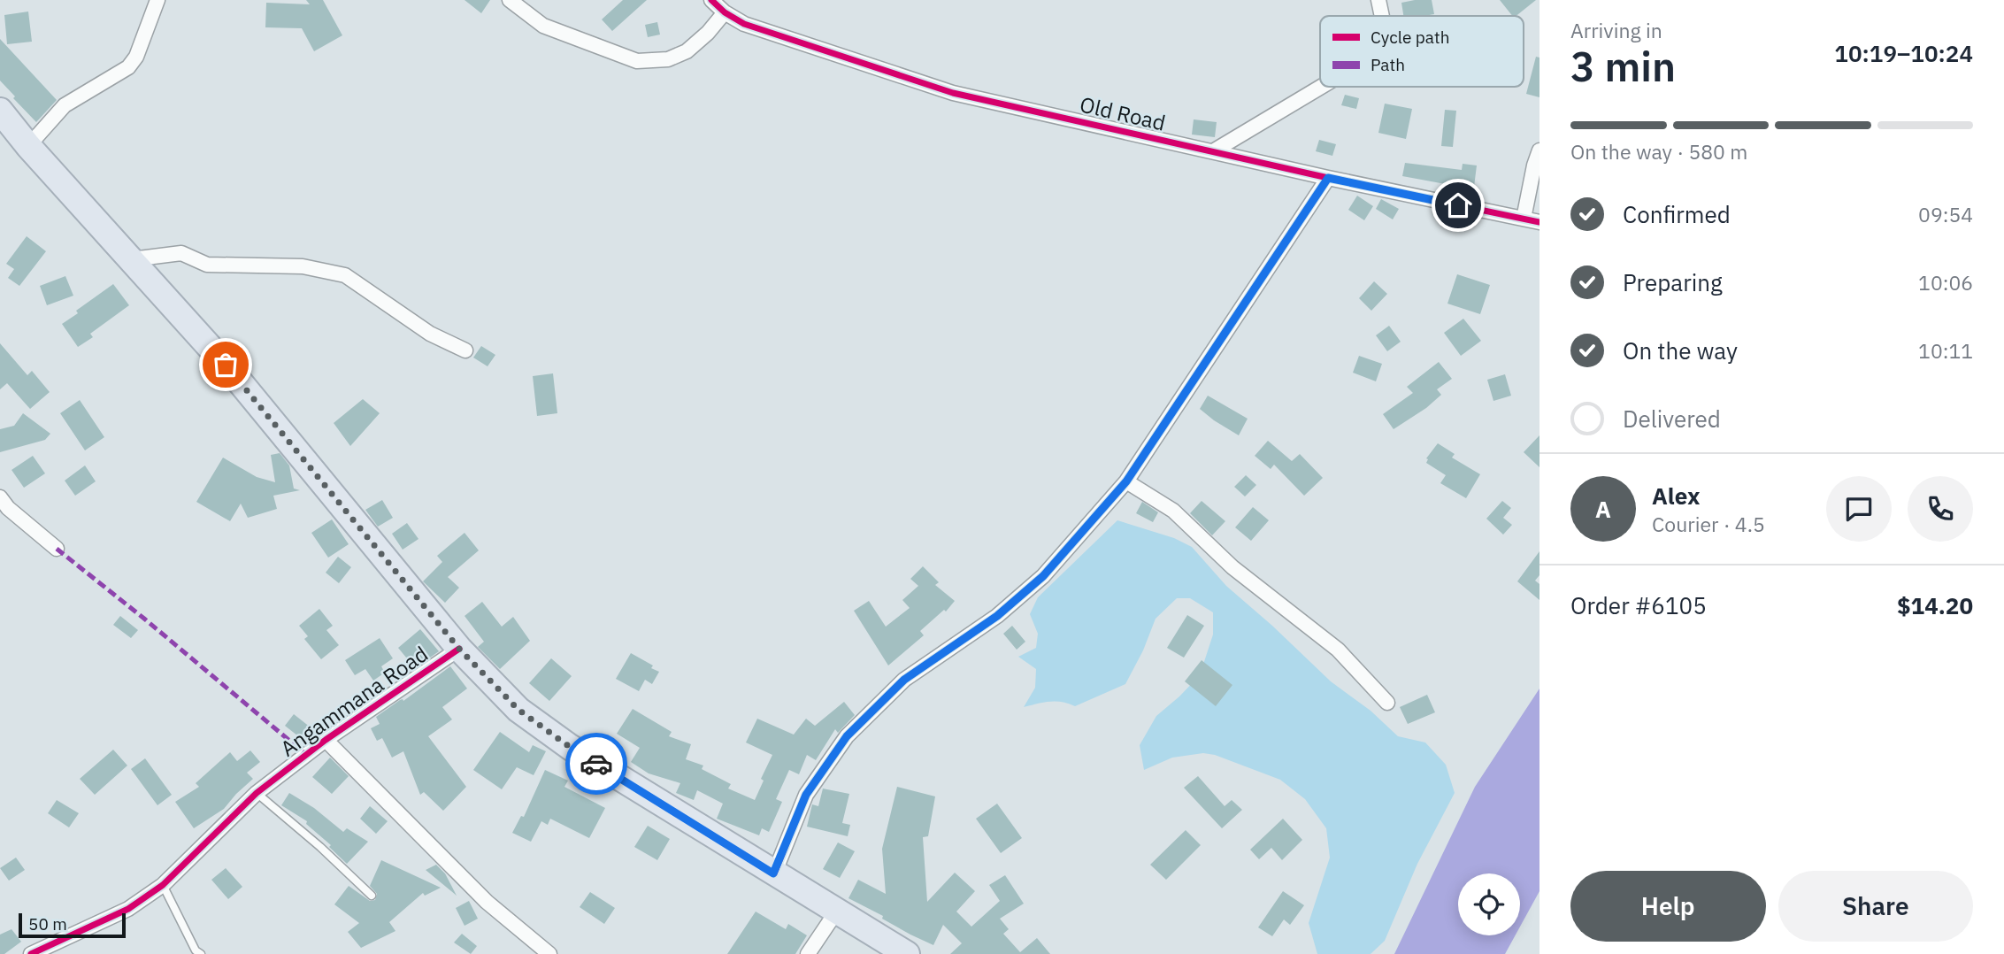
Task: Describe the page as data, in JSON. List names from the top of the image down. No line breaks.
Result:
{"streets":{"street":["Old Road","Angammana Road"]},"legend":["Cycle path","Path"],"scale_bar":"50 m","page":{"heading":["3 min","Arriving in","10:19–10:24"],"panel":["Alex","Courier · 4.5","Order #6105","$14.20"],"bar":"On the way · 580 m","list":[["Confirmed","09:54"],["Preparing","10:06"],["On the way","10:11"],"Delivered"],"round":"A","buttons":["Help","Share"],"scale":"50 m"}}
